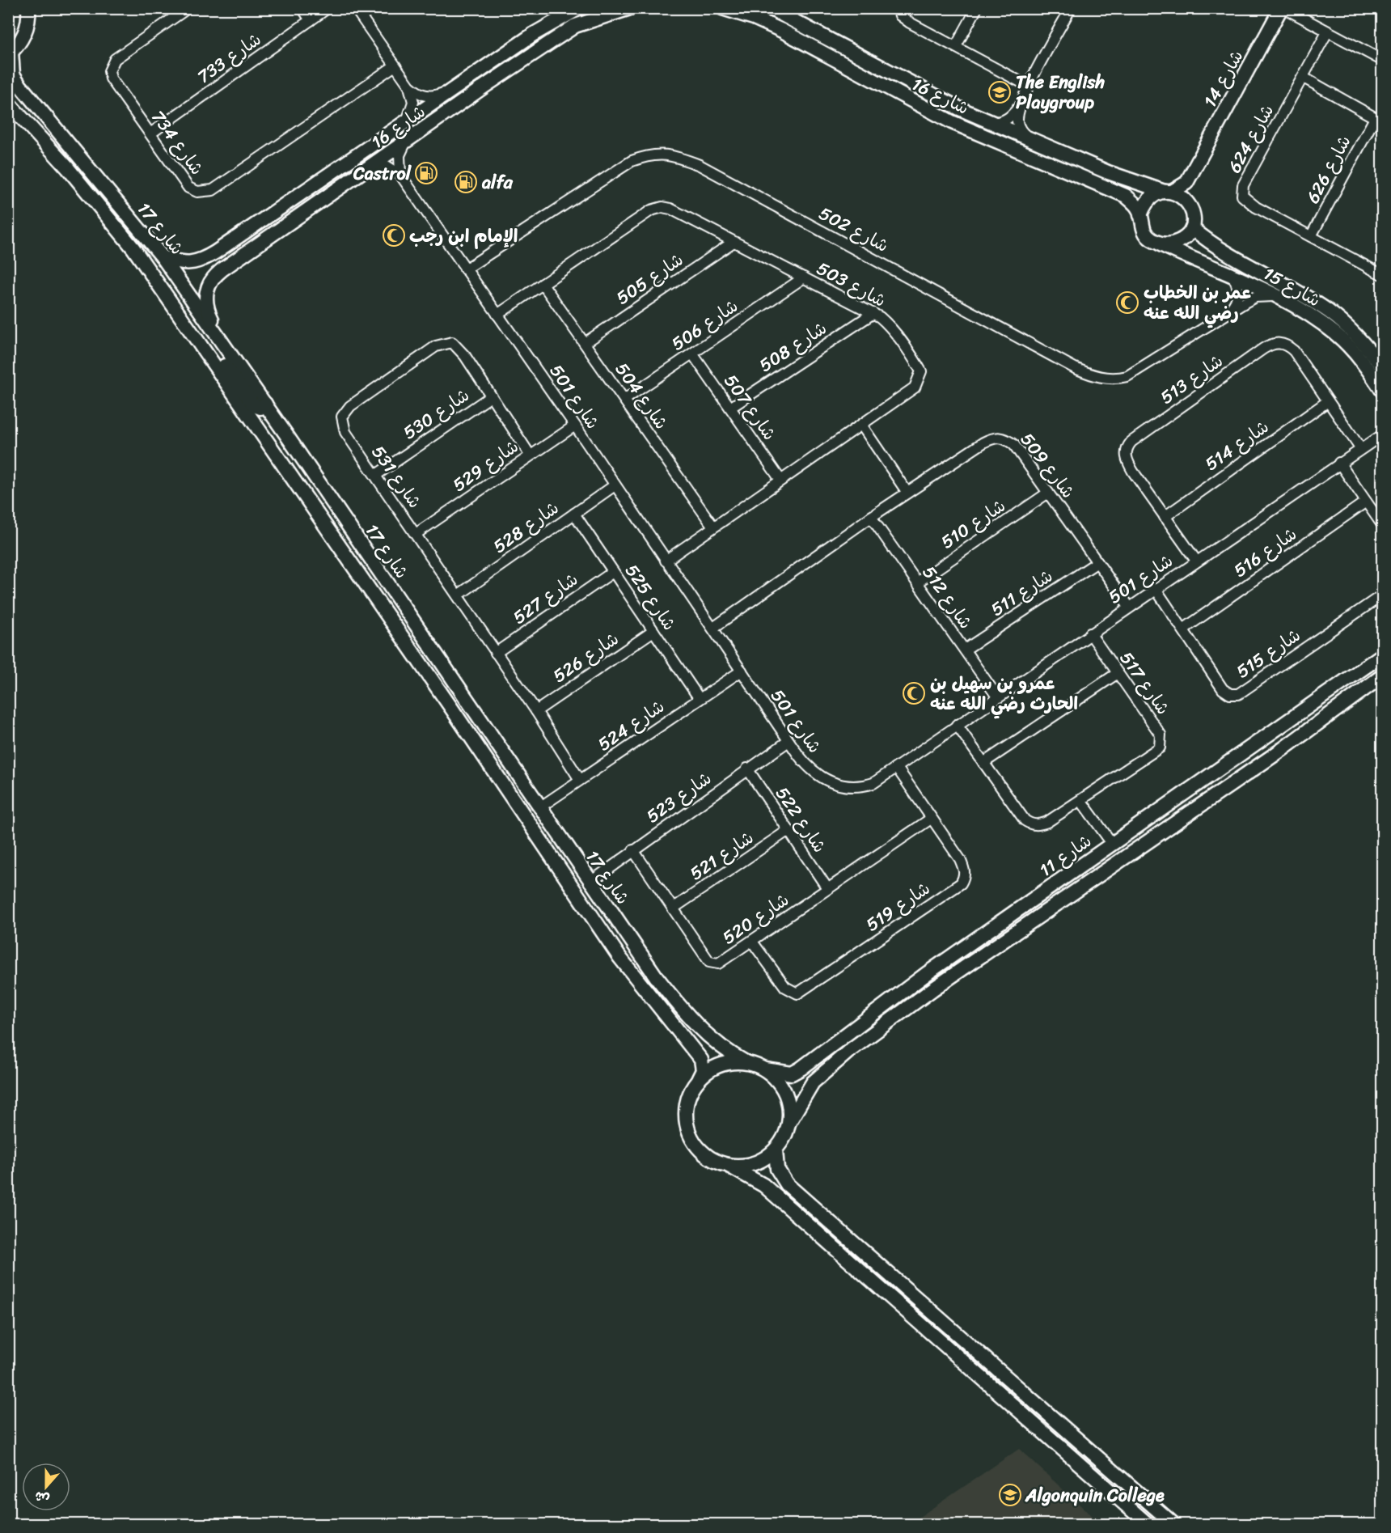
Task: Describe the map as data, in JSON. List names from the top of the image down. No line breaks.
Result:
{"streets":{"street":["شارع 733","شارع 14","شارع 16","شارع 624","شارع 734","شارع 626","شارع 17","شارع 502","شارع 505","شارع 503","شارع 15","شارع 506","شارع 508","شارع 513","شارع 504","شارع 501","شارع 507","شارع 530","شارع 514","شارع 529","شارع 509","شارع 531","شارع 510","شارع 528","شارع 516","شارع 511","شارع 525","شارع 512","شارع 527","شارع 515","شارع 526","شارع 517","شارع 524","شارع 523","شارع 522","شارع 521","شارع 11","شارع 519","شارع 520"]},"crossings":[["شارع 733","شارع 734"],["شارع 14","شارع 16"],["شارع 14","شارع 15"],["شارع 16","شارع 17"],["شارع 16","شارع 15"],["شارع 624","شارع 626"],["شارع 17","شارع 524"],["شارع 17","شارع 523"],["شارع 17","شارع 11"],["شارع 502","شارع 15"],["شارع 502","شارع 501"],["شارع 505","شارع 503"],["شارع 505","شارع 504"],["شارع 503","شارع 506"],["شارع 503","شارع 508"],["شارع 503","شارع 504"],["شارع 503","شارع 501"],["شارع 503","شارع 507"],["شارع 506","شارع 504"],["شارع 506","شارع 507"],["شارع 508","شارع 507"],["شارع 513","شارع 501"],["شارع 513","شارع 514"],["شارع 501","شارع 529"],["شارع 501","شارع 509"],["شارع 501","شارع 528"],["شارع 501","شارع 512"],["شارع 501","شارع 515"],["شارع 501","شارع 517"],["شارع 501","شارع 524"],["شارع 501","شارع 523"],["شارع 501","شارع 519"],["شارع 530","شارع 531"],["شارع 529","شارع 531"],["شارع 509","شارع 510"],["شارع 509","شارع 511"],["شارع 509","شارع 512"],["شارع 531","شارع 528"],["شارع 531","شارع 527"],["شارع 531","شارع 526"],["شارع 531","شارع 524"],["شارع 510","شارع 512"],["شارع 528","شارع 525"],["شارع 516","شارع 515"],["شارع 511","شارع 512"],["شارع 525","شارع 527"],["شارع 525","شارع 526"],["شارع 525","شارع 524"],["شارع 523","شارع 522"],["شارع 523","شارع 520"],["شارع 522","شارع 521"],["شارع 522","شارع 520"],["شارع 521","شارع 520"],["شارع 519","شارع 520"]],"places":{"school or university":["The English Playgroup","Algonquin College"],"fuel station":["Castrol","alfa"],"mosque":["الإمام ابن رجب","عمر بن الخطاب رضي الله عنه","عمرو بن سهيل بن الحارث رضي الله عنه"]},"north":"bottom"}
